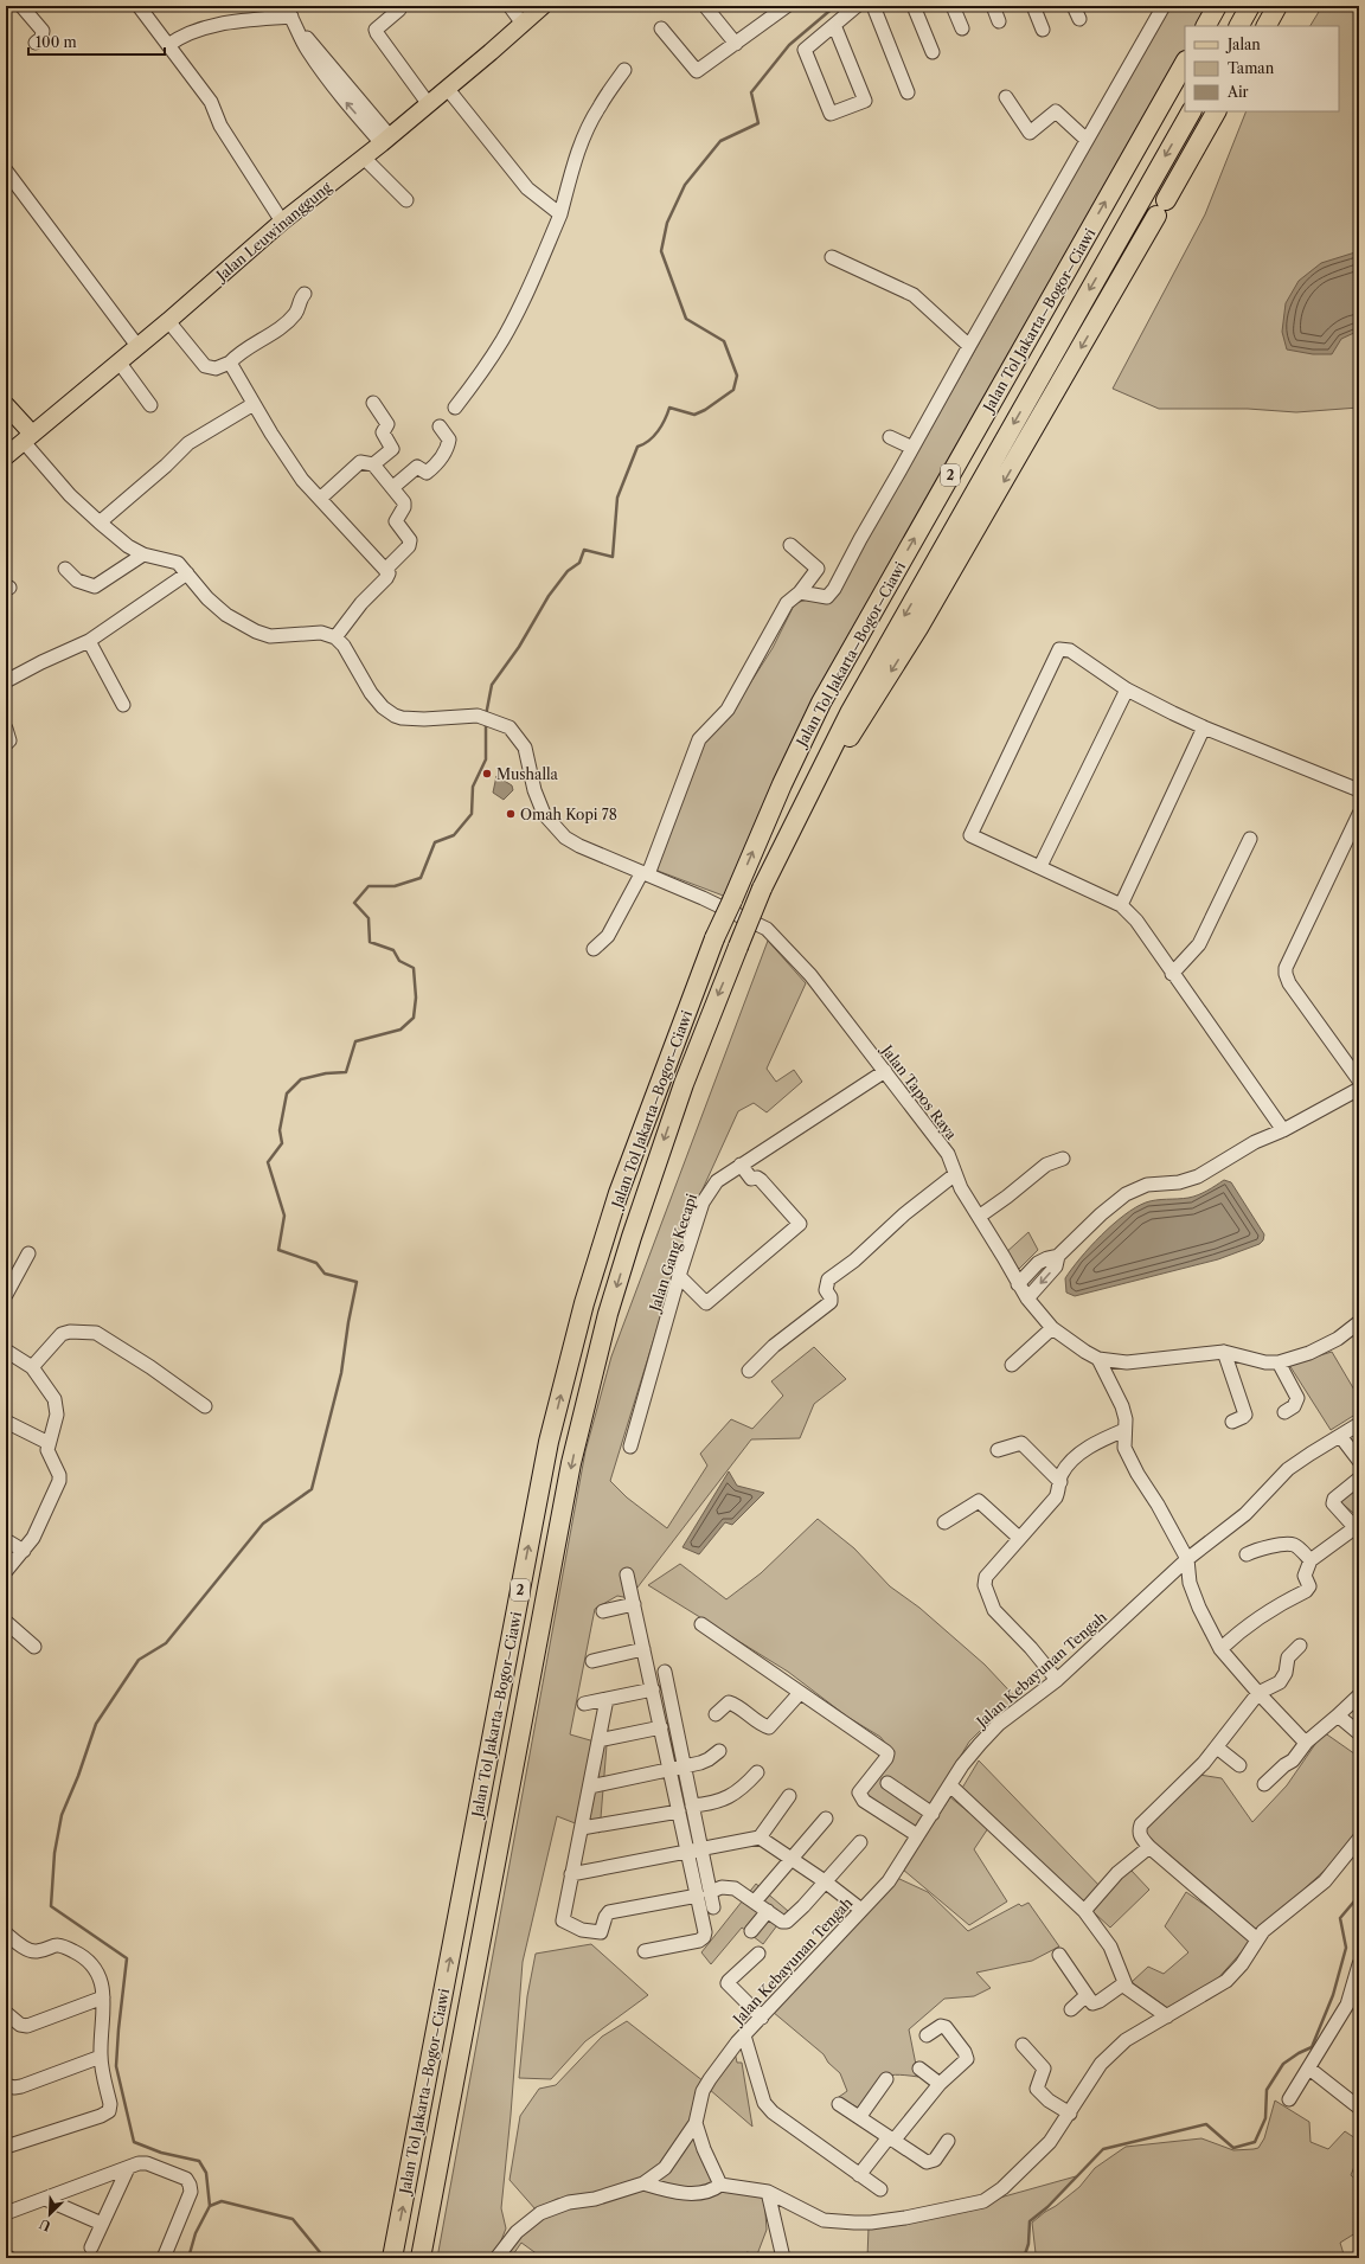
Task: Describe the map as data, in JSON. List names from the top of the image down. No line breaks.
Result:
{"streets":{"highway":["Jalan Tol Jakarta–Bogor–Ciawi","2"],"main road":["Jalan Leuwinanggung"],"street":["Jalan Tapos Raya","Jalan Gang Kecapi","Jalan Kebayunan Tengah"]},"crossings":[["Jalan Tapos Raya","Jalan Gang Kecapi"]],"places":["Mushalla","Omah Kopi 78"],"legend":["Jalan","Taman","Air"],"scale_bar":"100 m","north":"bottom left"}
